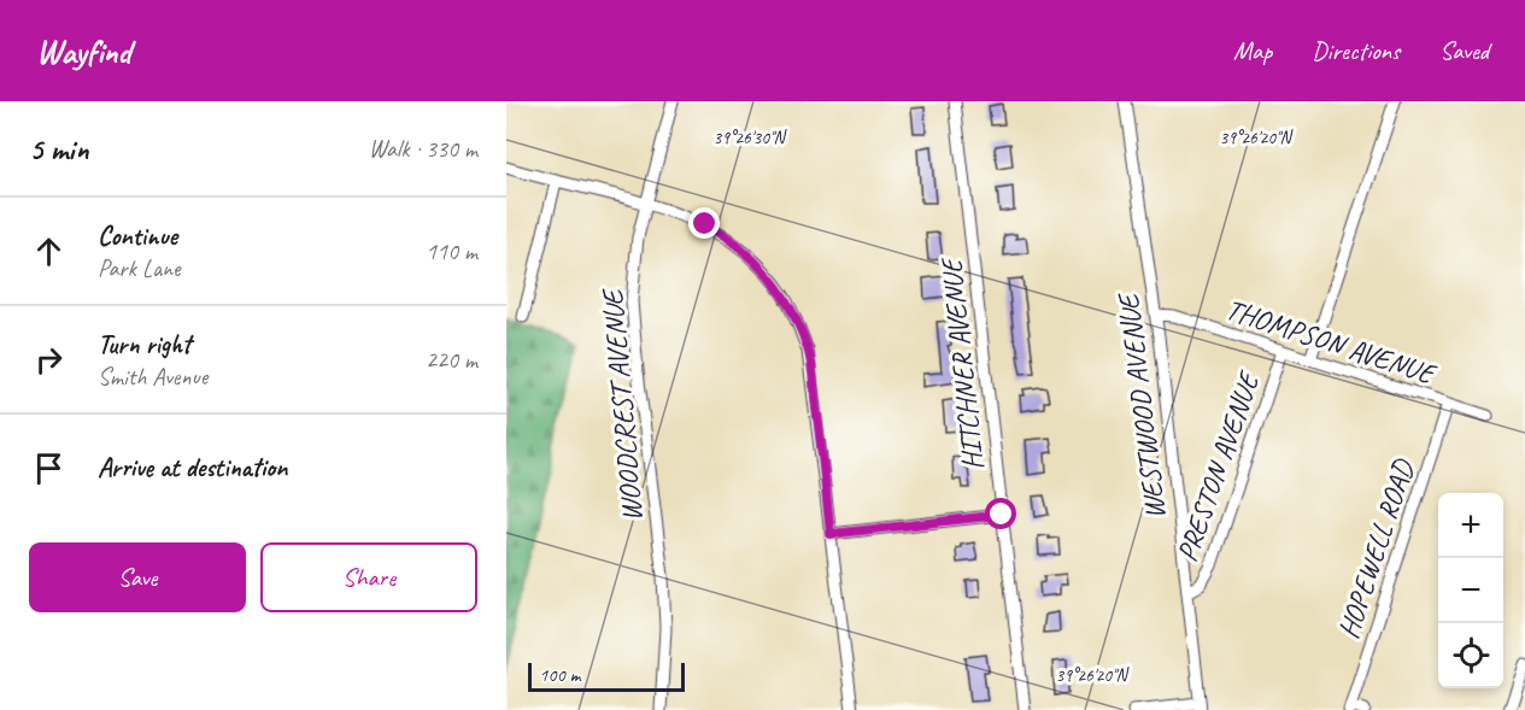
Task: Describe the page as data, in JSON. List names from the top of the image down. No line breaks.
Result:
{"streets":{"street":["THOMPSON AVENUE","HITCHNER AVENUE","WOODCREST AVENUE","WESTWOOD AVENUE","PRESTON AVENUE","HOPEWELL ROAD"]},"crossings":[["THOMPSON AVENUE","WESTWOOD AVENUE"],["THOMPSON AVENUE","PRESTON AVENUE"],["THOMPSON AVENUE","HOPEWELL ROAD"],["WESTWOOD AVENUE","PRESTON AVENUE"]],"scale_bar":"100 m","page":{"header":"Wayfind","nav":["Map","Directions","Saved"],"heading":["5 min","Walk · 330 m"],"list":[["Continue","Park Lane","110 m"],["Turn right","Smith Avenue","220 m"],"Arrive at destination"],"map_buttons":["+","−"],"buttons":["Save","Share"],"scale":"100 m"},"coordinates":["39°26'30\"N","39°26'20\"N"]}
